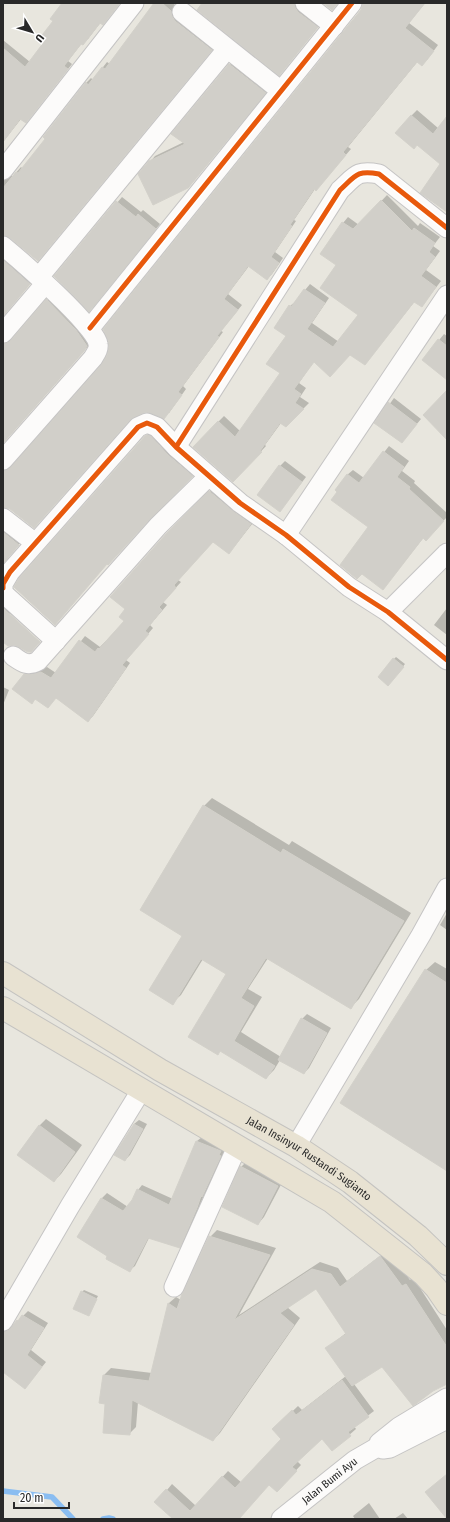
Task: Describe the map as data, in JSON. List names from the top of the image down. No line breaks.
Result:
{"streets":{"highway":["Jalan Insinyur Rustandi Sugianto"],"street":["Jalan Bumi Ayu"]},"scale_bar":"20 m","north":"bottom right"}
